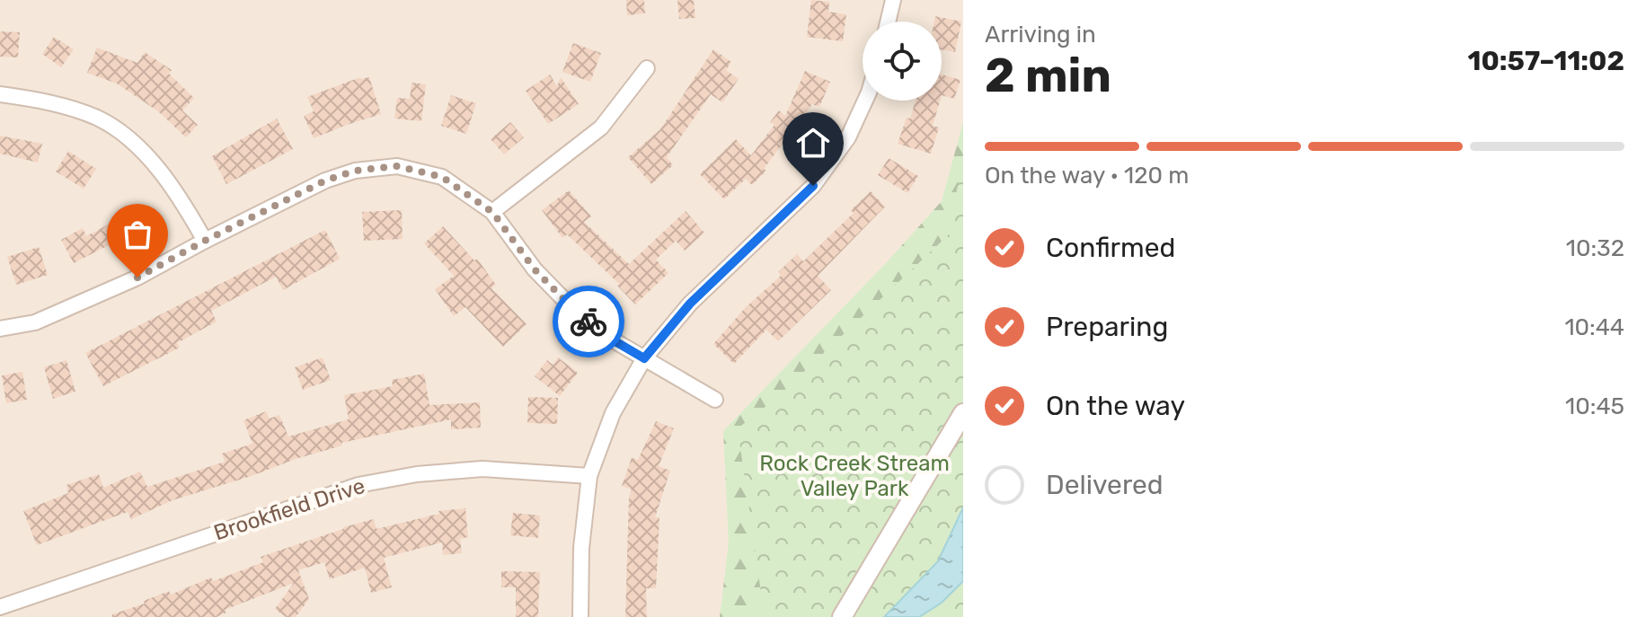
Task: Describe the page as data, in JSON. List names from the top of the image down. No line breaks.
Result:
{"streets":{"street":["Brookfield Drive"]},"parks":["Rock Creek Stream Valley Park"],"page":{"heading":["2 min","Arriving in","10:57–11:02"],"bar":"On the way · 120 m","list":[["Confirmed","10:32"],["Preparing","10:44"],["On the way","10:45"],"Delivered"]}}
